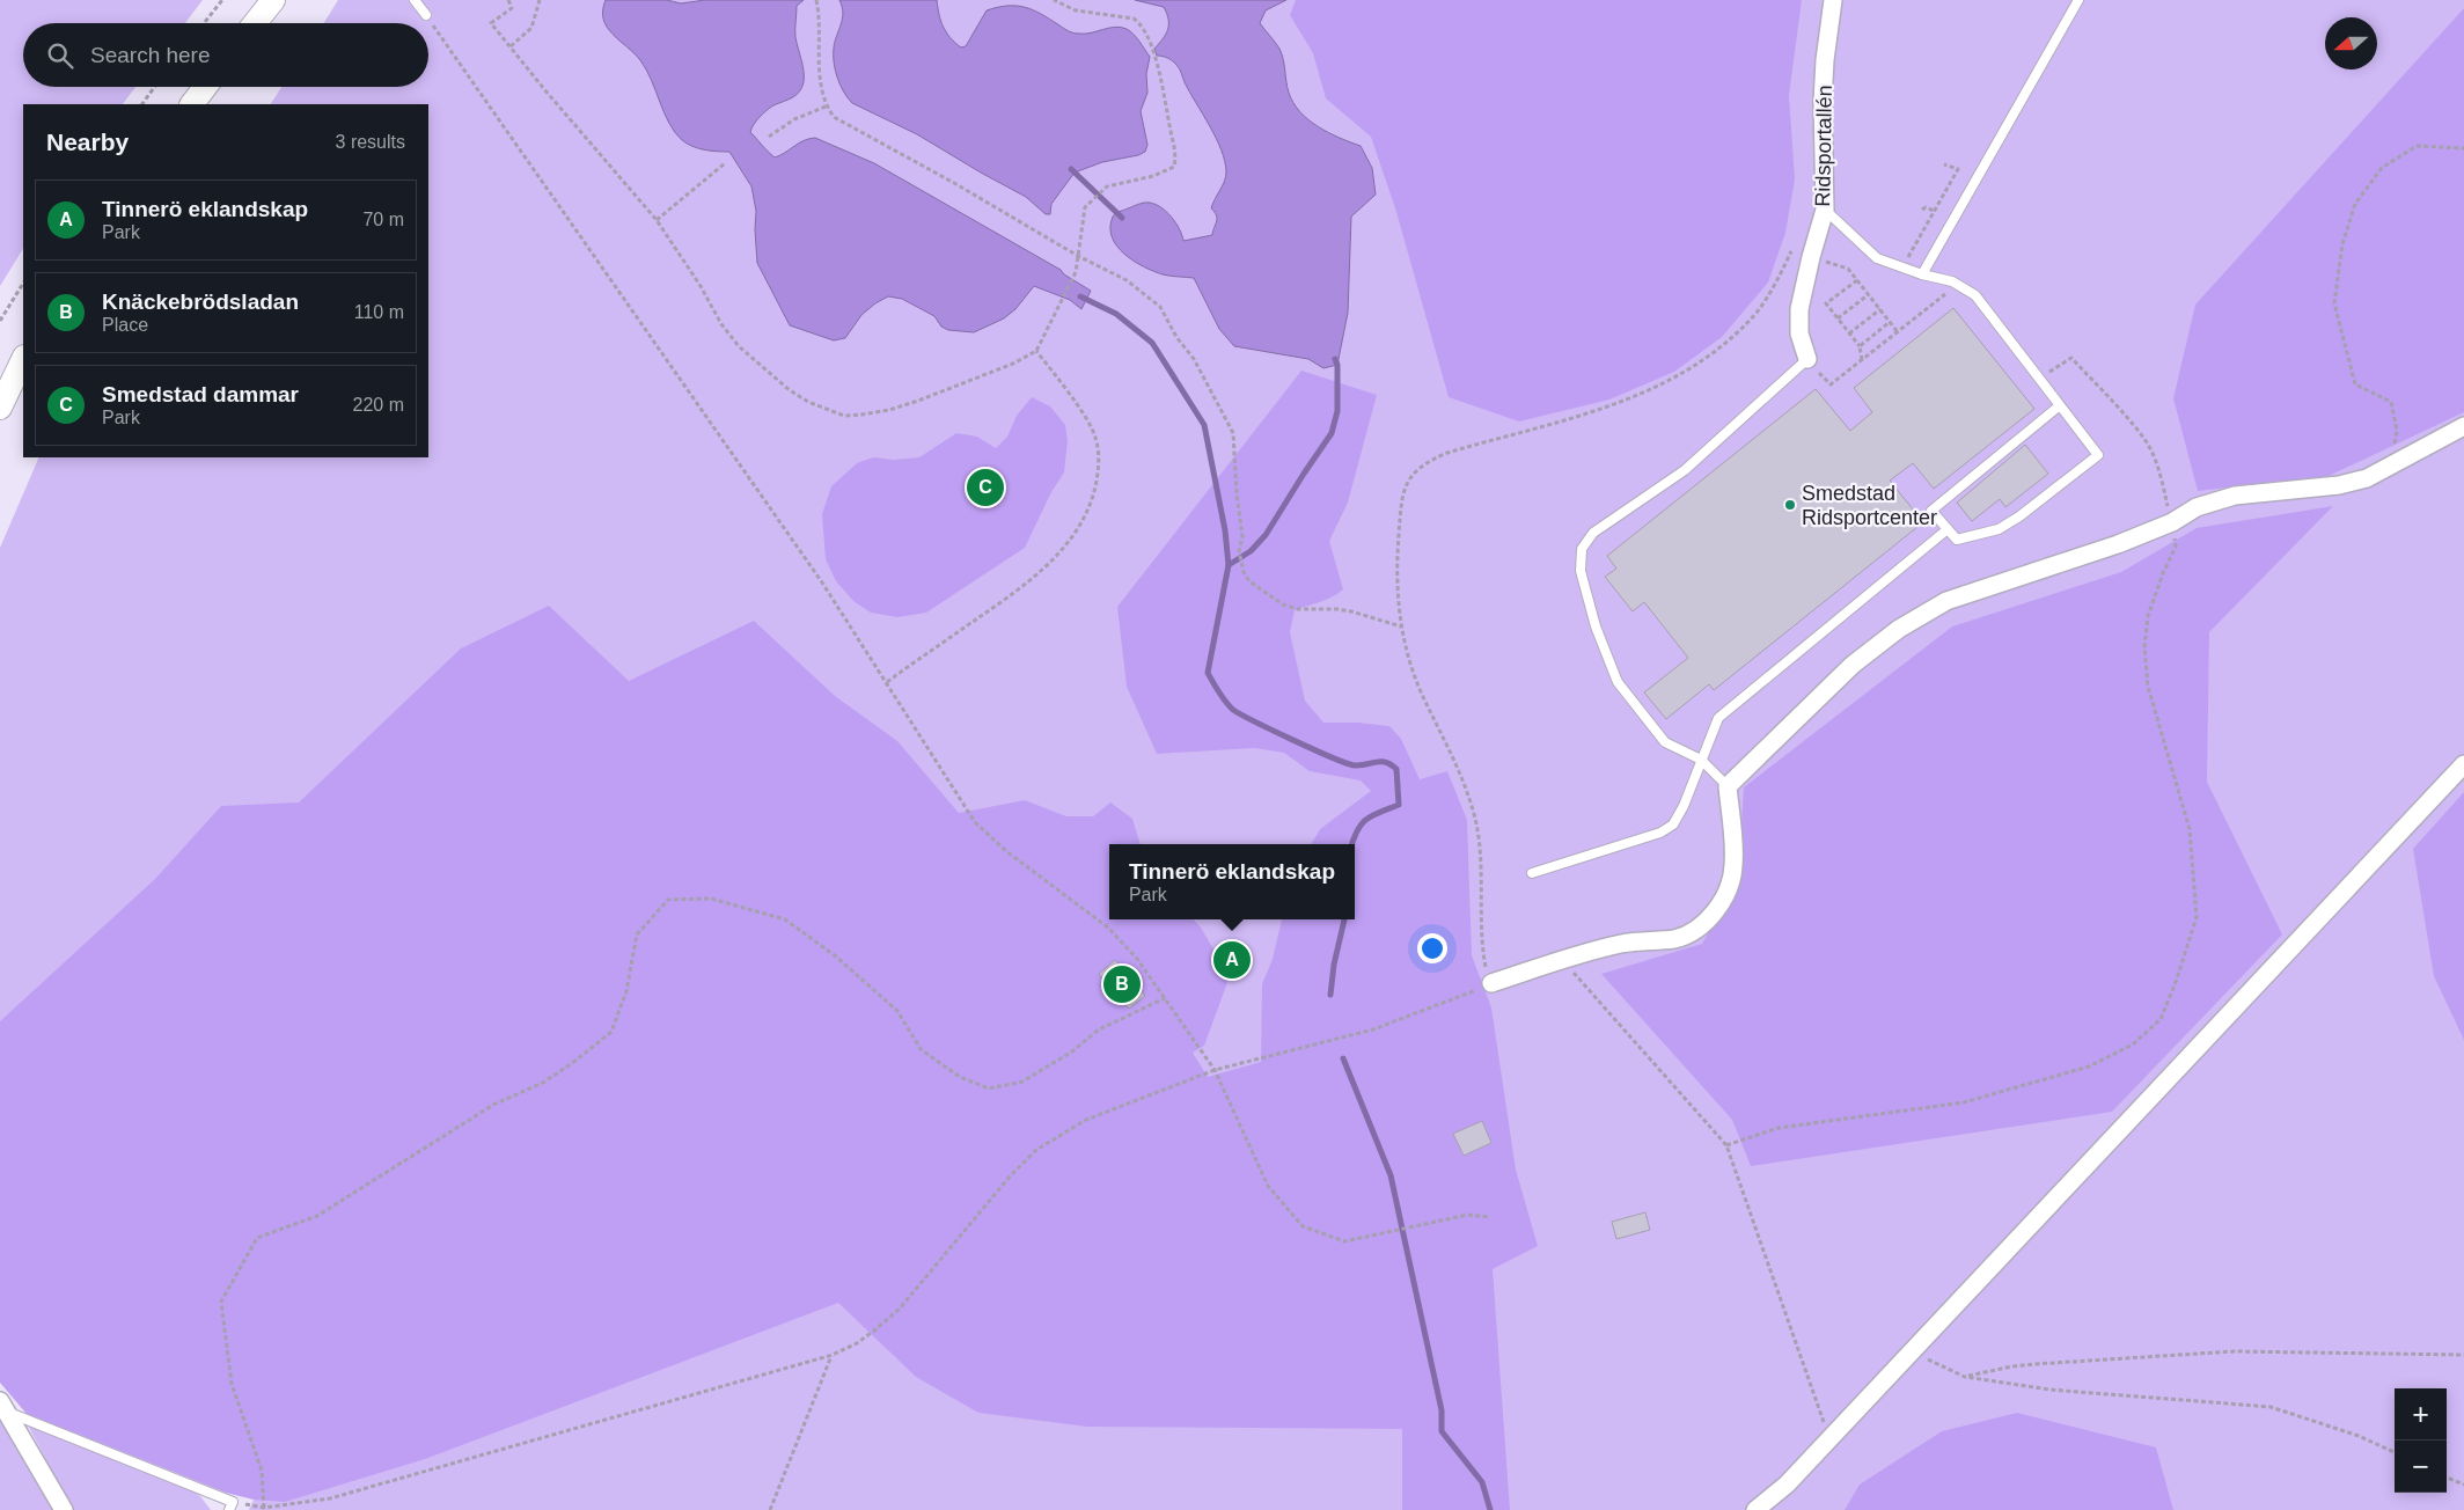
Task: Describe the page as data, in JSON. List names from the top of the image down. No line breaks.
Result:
{"streets":{"street":["Ridsportallén"]},"places":["Smedstad Ridsportcenter"],"north":"left","page":{"search":"Search here","heading":["Nearby","3 results"],"list":[{"mark":"A","name":"Tinnerö eklandskap","note":"Park","value":"70 m"},{"mark":"B","name":"Knäckebrödsladan","note":"Place","value":"110 m"},{"mark":"C","name":"Smedstad dammar","note":"Park","value":"220 m"}],"pins":["C","A","B"],"popup":["Tinnerö eklandskap","Park"],"map_buttons":["+","−"]}}
